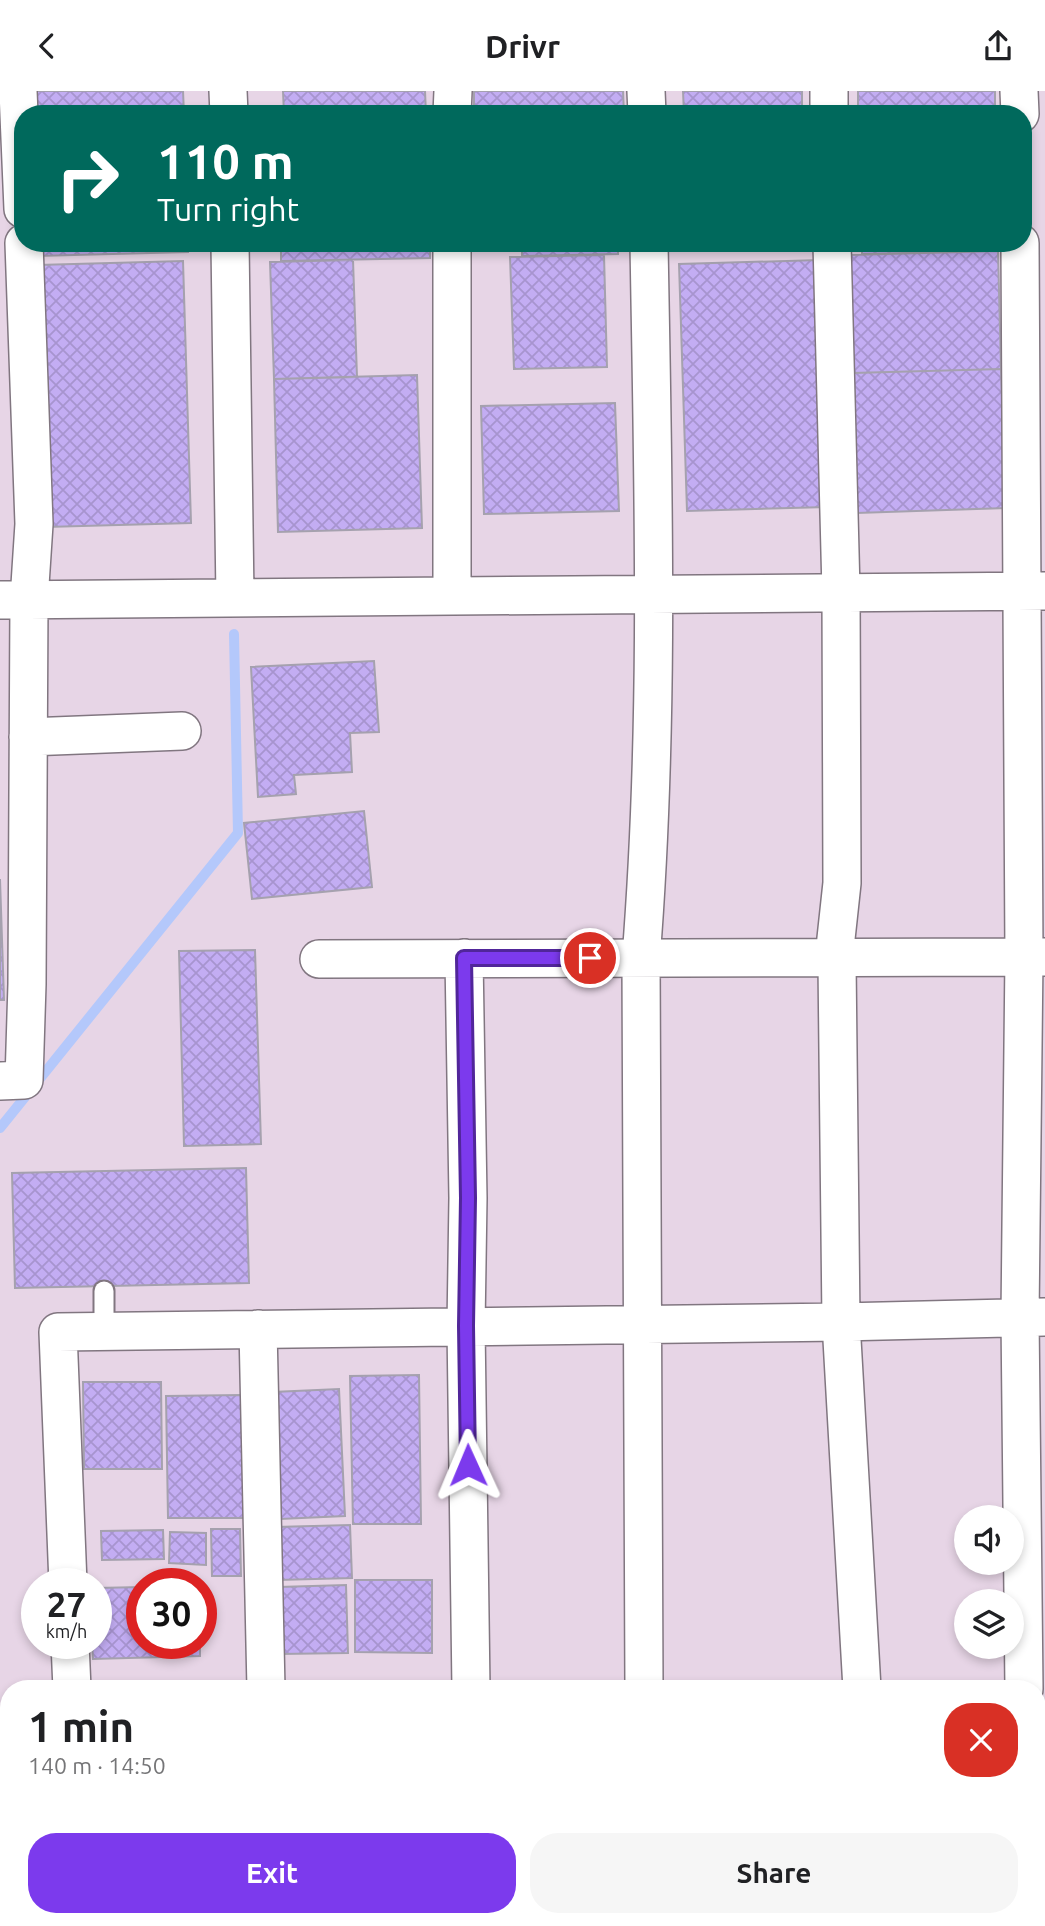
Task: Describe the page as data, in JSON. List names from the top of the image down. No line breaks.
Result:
{"page":{"header":"Drivr","turn":["110 m","Turn right"],"speed":"27 km/h","limit":"30","heading":["1 min","140 m · 14:50"],"buttons":["Exit","Share"]}}
